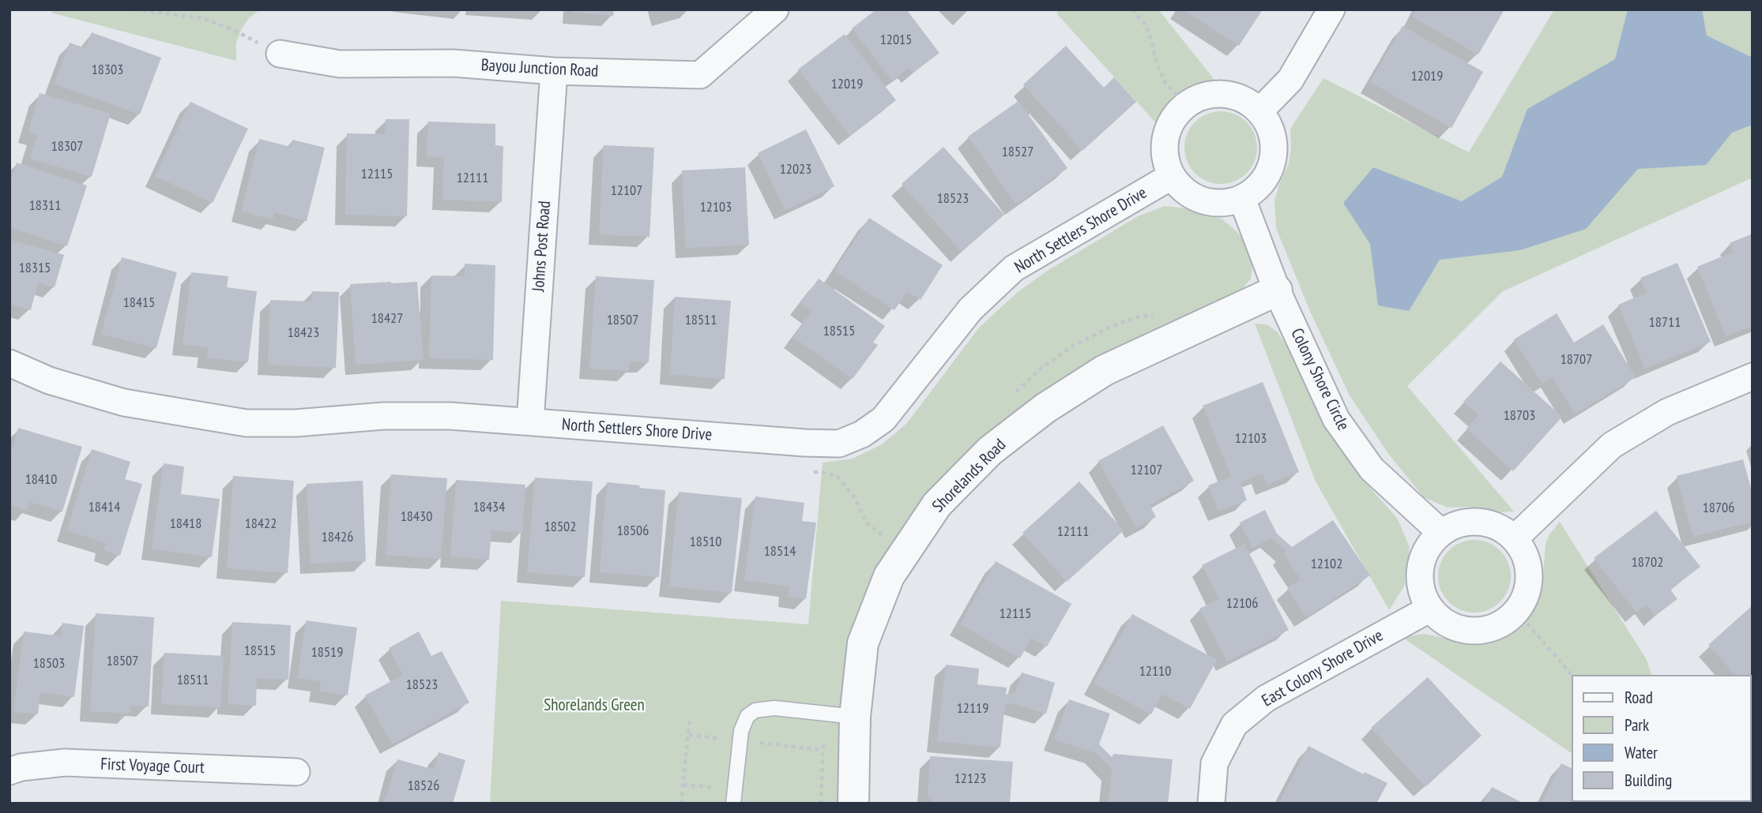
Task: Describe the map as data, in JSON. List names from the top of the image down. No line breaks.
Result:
{"streets":{"street":["Bayou Junction Road","North Settlers Shore Drive","Johns Post Road","Colony Shore Circle","Shorelands Road","East Colony Shore Drive","First Voyage Court"]},"crossings":[["Bayou Junction Road","Johns Post Road"],["North Settlers Shore Drive","Johns Post Road"],["North Settlers Shore Drive","Colony Shore Circle"],["Colony Shore Circle","Shorelands Road"],["Colony Shore Circle","East Colony Shore Drive"]],"parks":["Shorelands Green"],"house_numbers":["12015","18303","12019","12019","18307","18527","12023","12115","12111","12107","18523","18311","12103","18315","18415","18427","18507","18511","18711","18515","18423","18707","18703","12103","12107","18410","18414","18434","18706","18430","18418","18422","18502","18506","12111","18426","18510","18514","18702","12102","12106","12115","18515","18519","18507","18503","12110","18511","18523","12119","12123","18526"],"legend":["Road","Park","Water","Building"]}
